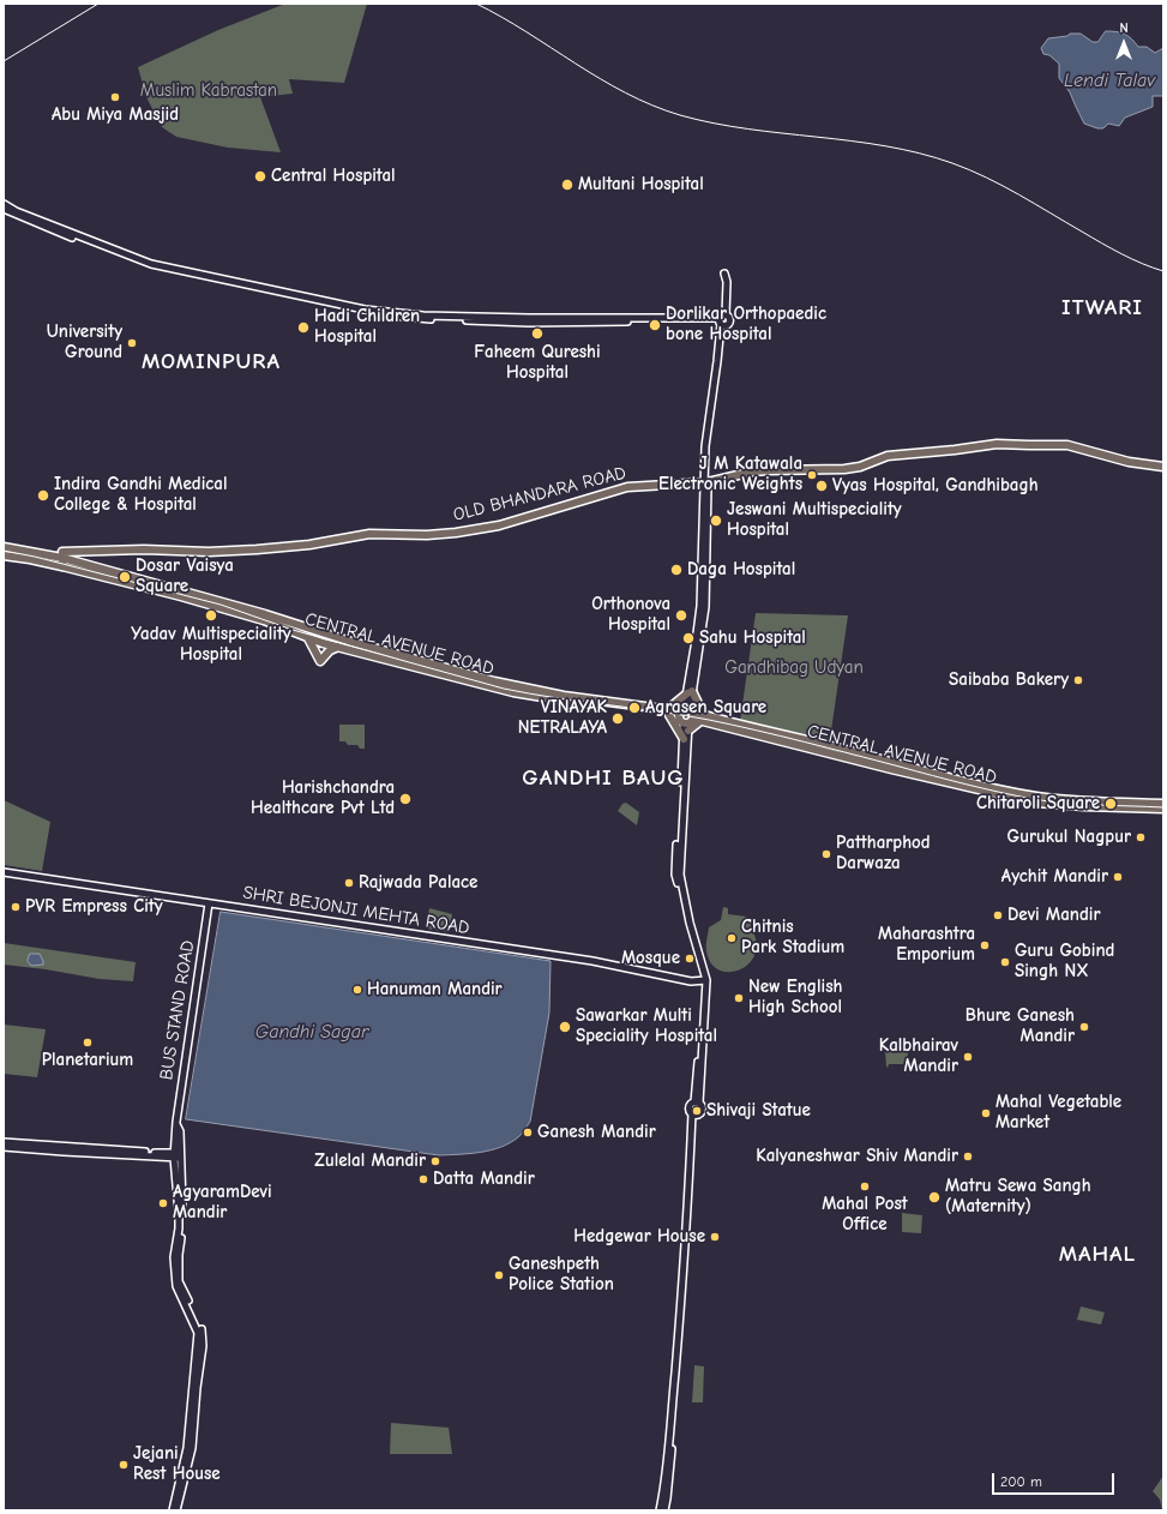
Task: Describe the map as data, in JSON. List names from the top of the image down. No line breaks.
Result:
{"streets":{"main road":["OLD BHANDARA ROAD","CENTRAL AVENUE ROAD","SHRI BEJONJI MEHTA ROAD","BUS STAND ROAD"]},"crossings":[["OLD BHANDARA ROAD","CENTRAL AVENUE ROAD"],["SHRI BEJONJI MEHTA ROAD","BUS STAND ROAD"]],"districts":["ITWARI","MOMINPURA","GANDHI BAUG","MAHAL"],"water":["Lendi Talav","Gandhi Sagar"],"parks":["Muslim Kabrastan","Gandhibag Udyan"],"places":["Abu Miya Masjid","Central Hospital","Multani Hospital","Dorlikar Orthopaedic bone Hospital","Hadi Children Hospital","Faheem Qureshi Hospital","University Ground","J M Katawala Electronic Weights","Vyas Hospital, Gandhibagh","Indira Gandhi Medical College & Hospital","Jeswani Multispeciality Hospital","Daga Hospital","Dosar Vaisya Square","Yadav Multispeciality Hospital","Orthonova Hospital","Sahu Hospital","Saibaba Bakery","Agrasen Square","VINAYAK NETRALAYA","Harishchandra Healthcare Pvt Ltd","Chitaroli Square","Gurukul Nagpur","Pattharphod Darwaza","Aychit Mandir","Rajwada Palace","PVR Empress City","Devi Mandir","Chitnis Park Stadium","Maharashtra Emporium","Mosque","Guru Gobind Singh NX","Hanuman Mandir","New English High School","Sawarkar Multi Speciality Hospital","Bhure Ganesh Mandir","Planetarium","Kalbhairav Mandir","Shivaji Statue","Mahal Vegetable Market","Ganesh Mandir","Kalyaneshwar Shiv Mandir","Zulelal Mandir","Datta Mandir","Mahal Post Office","Matru Sewa Sangh (Maternity)","AgyaramDevi Mandir","Hedgewar House","Ganeshpeth Police Station","Jejani Rest House"],"scale_bar":"200 m","north":"top"}
